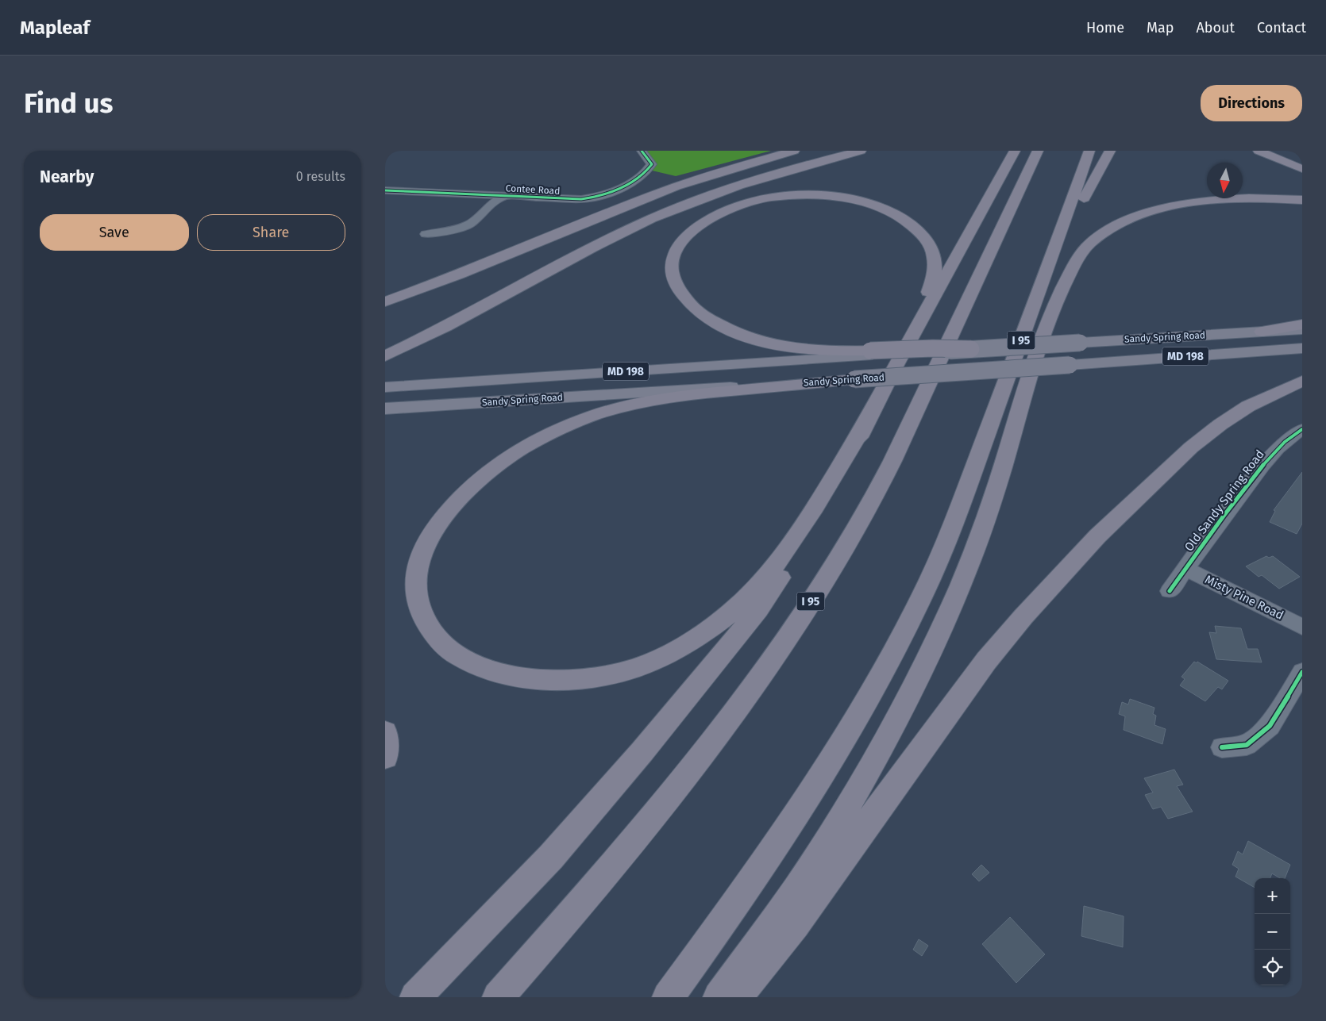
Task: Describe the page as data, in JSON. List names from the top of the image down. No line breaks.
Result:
{"streets":{"highway":["I 95"],"main road":["Sandy Spring Road","MD 198"],"street":["Contee Road","Old Sandy Spring Road","Misty Pine Road"]},"crossings":[["Old Sandy Spring Road","Misty Pine Road"]],"north":"bottom","page":{"header":"Mapleaf","nav":["Home","Map","About","Contact"],"buttons":["Directions",["Save","Share"]],"title":"Find us","heading":["Nearby","0 results"],"map_buttons":["+","−"]}}
